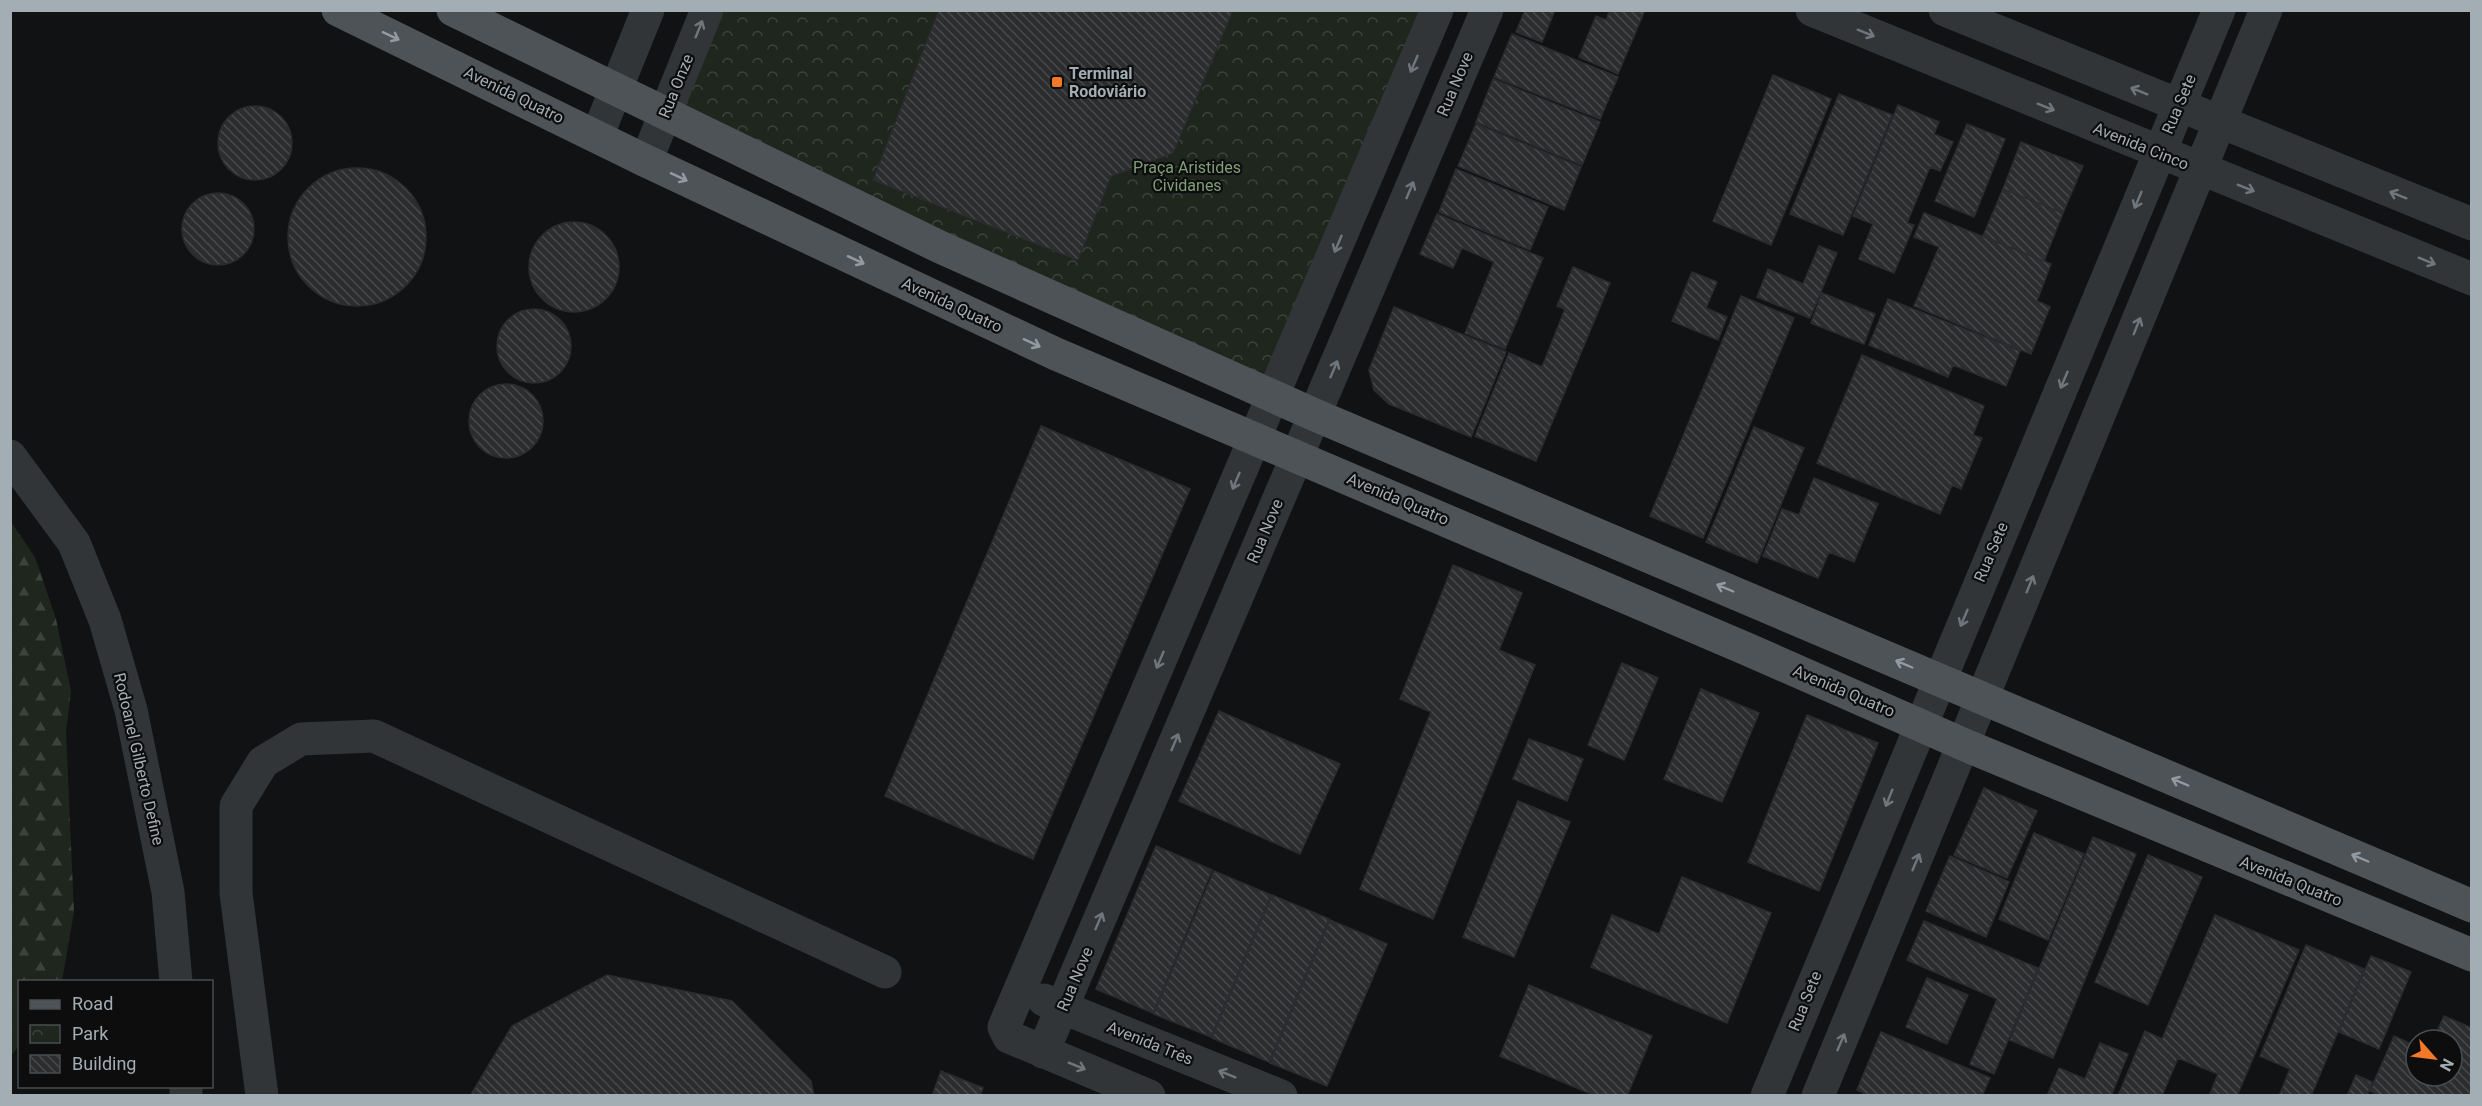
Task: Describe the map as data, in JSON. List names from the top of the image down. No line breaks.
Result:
{"streets":{"main road":["Avenida Quatro"],"street":["Rua Nove","Rua Onze","Rua Sete","Avenida Cinco","Rodoanel Gilberto Define","Avenida Três"]},"crossings":[["Rua Nove","Avenida Quatro"],["Rua Nove","Avenida Três"],["Rua Onze","Avenida Quatro"],["Avenida Quatro","Rua Sete"],["Rua Sete","Avenida Cinco"]],"parks":["Praça Aristides Cividanes"],"places":{"transit":["Terminal Rodoviário"]},"legend":["Road","Park","Building"],"north":"bottom right"}
